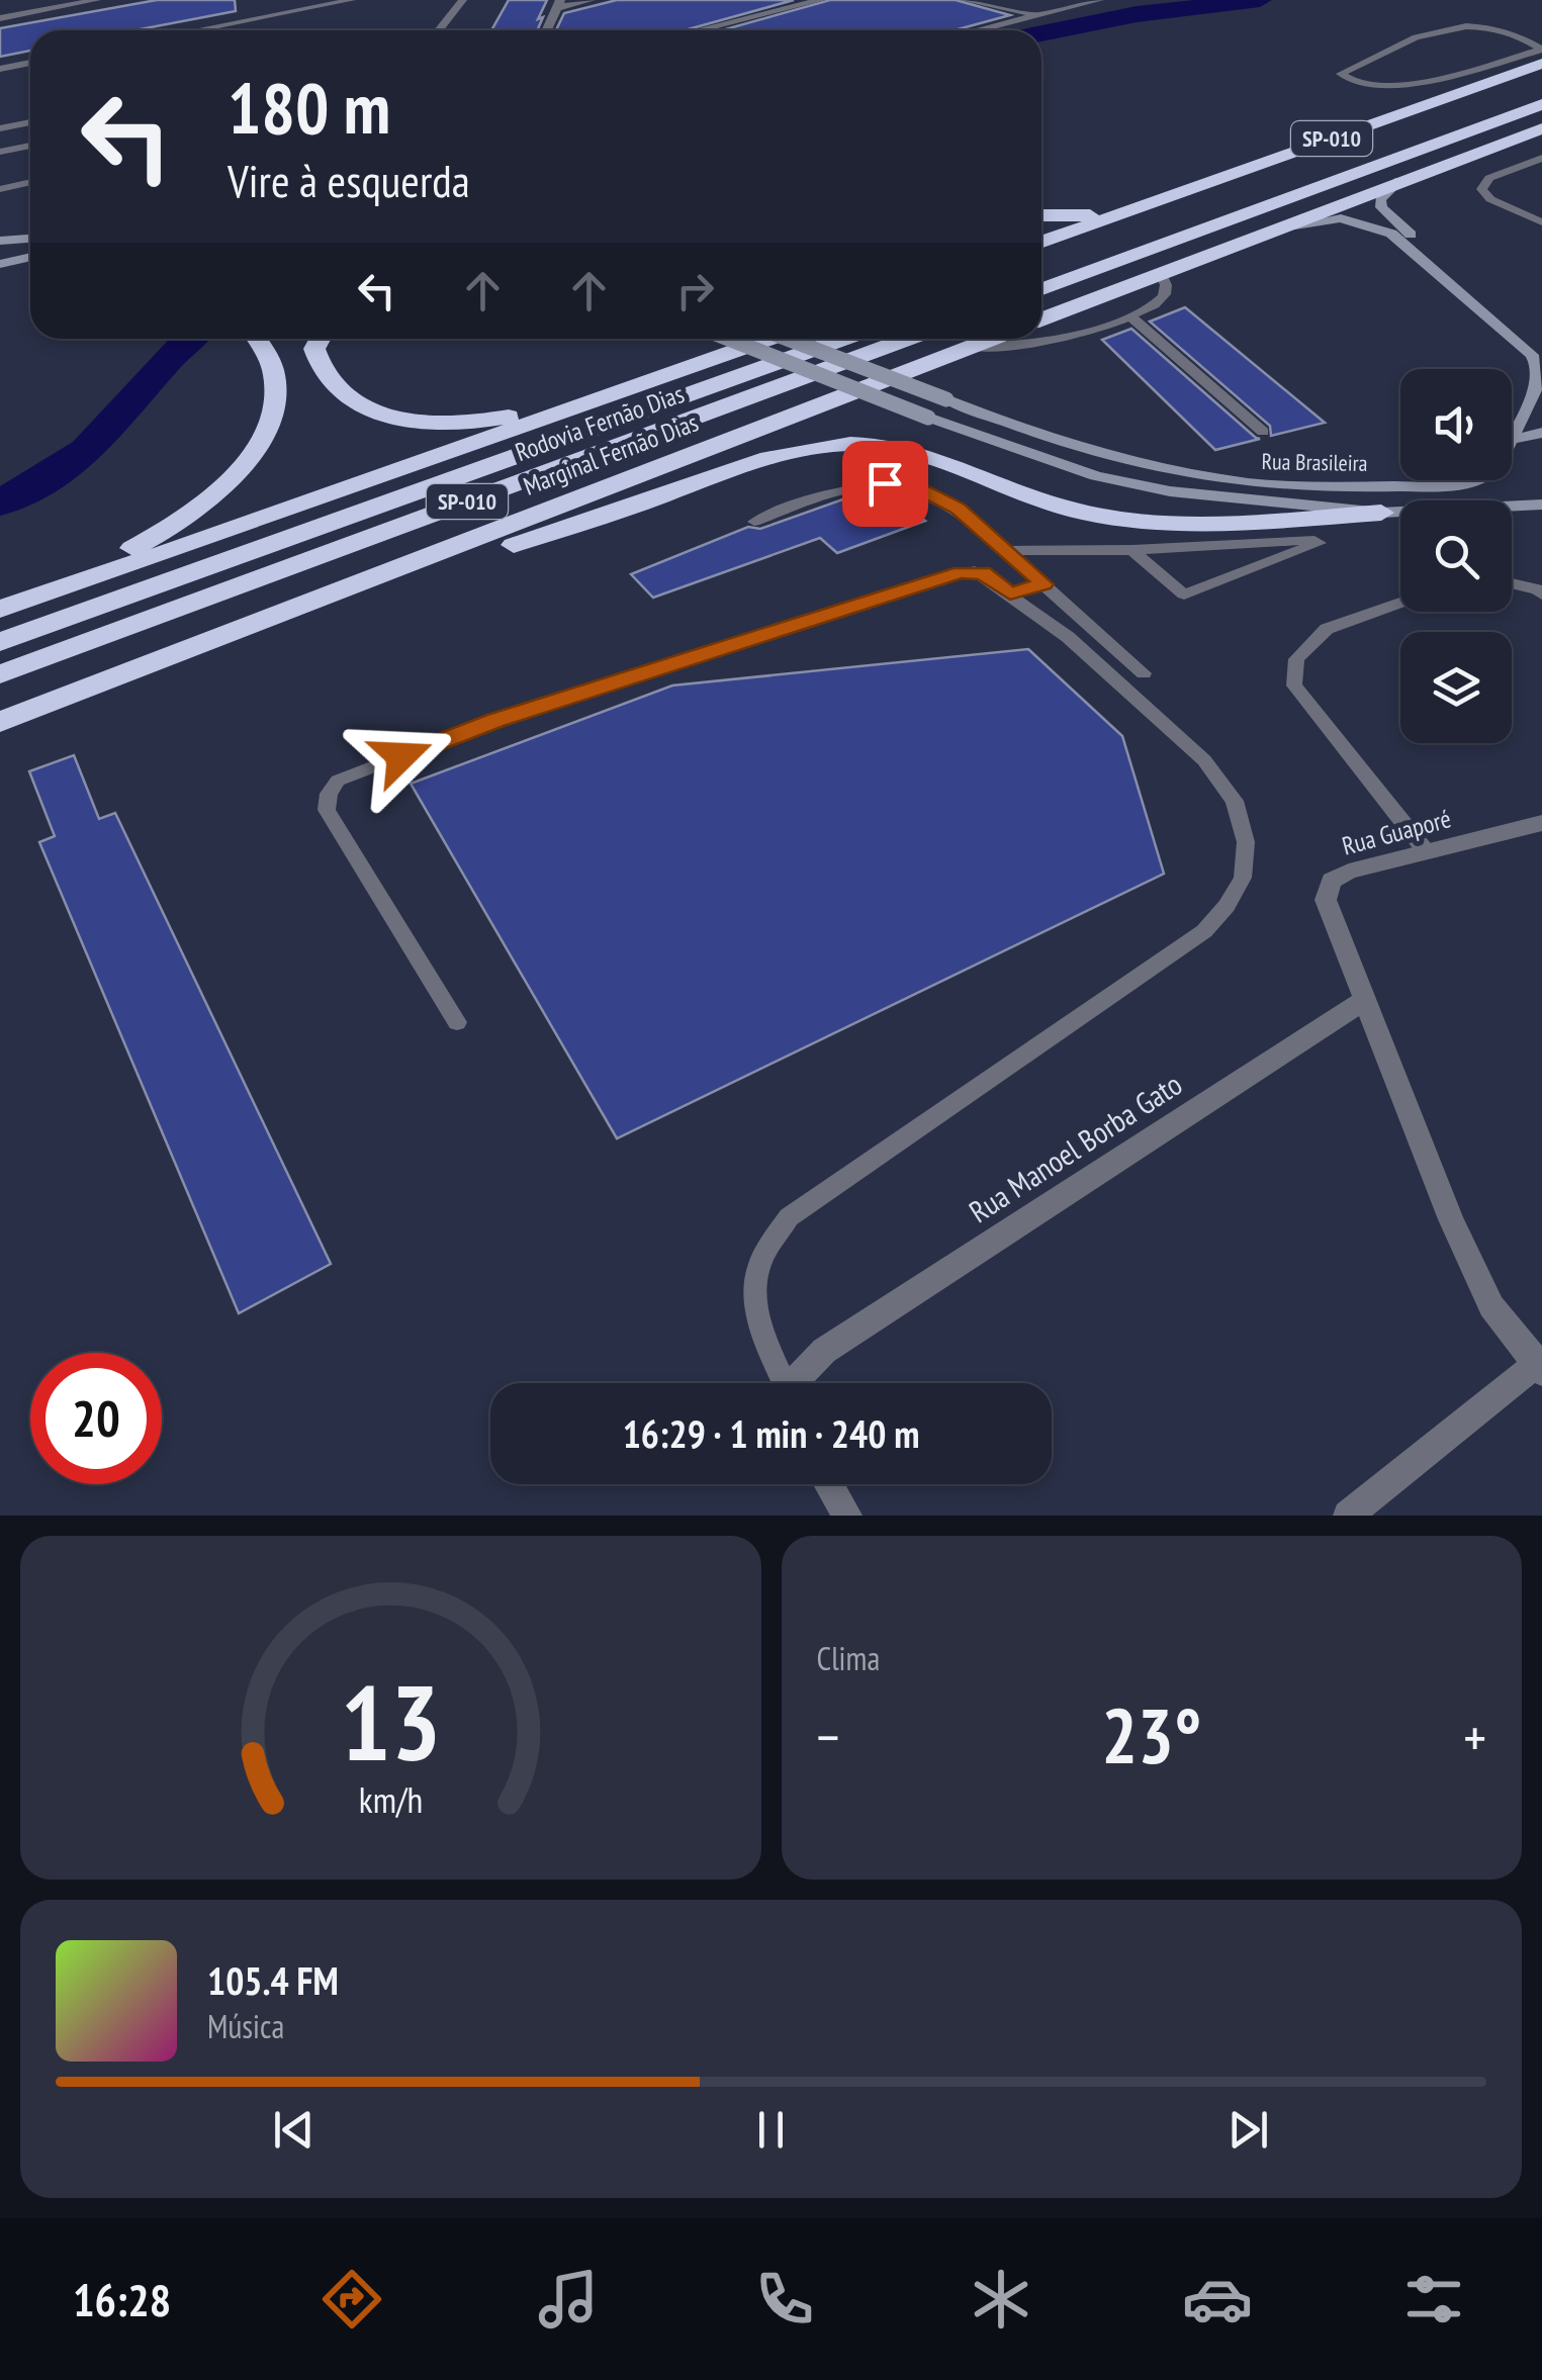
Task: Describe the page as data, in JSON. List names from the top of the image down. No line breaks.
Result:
{"streets":{"highway":["SP-010","Rodovia Fernão Dias","Marginal Fernão Dias"],"main road":["Rua Brasileira"],"street":["Rua Guaporé","Rua Manoel Borba Gato"]},"crossings":[["SP-010","Rua Brasileira"],["Rua Guaporé","Rua Manoel Borba Gato"]],"page":{"turn":["180 m","Vire à esquerda"],"limit":"20","trip":"16:29 · 1 min · 240 m","tile":"Clima","heat":["−","23°","+"],"song":["105.4 FM","Música"],"tabs":"16:28","gauge":["13","km/h"]}}
